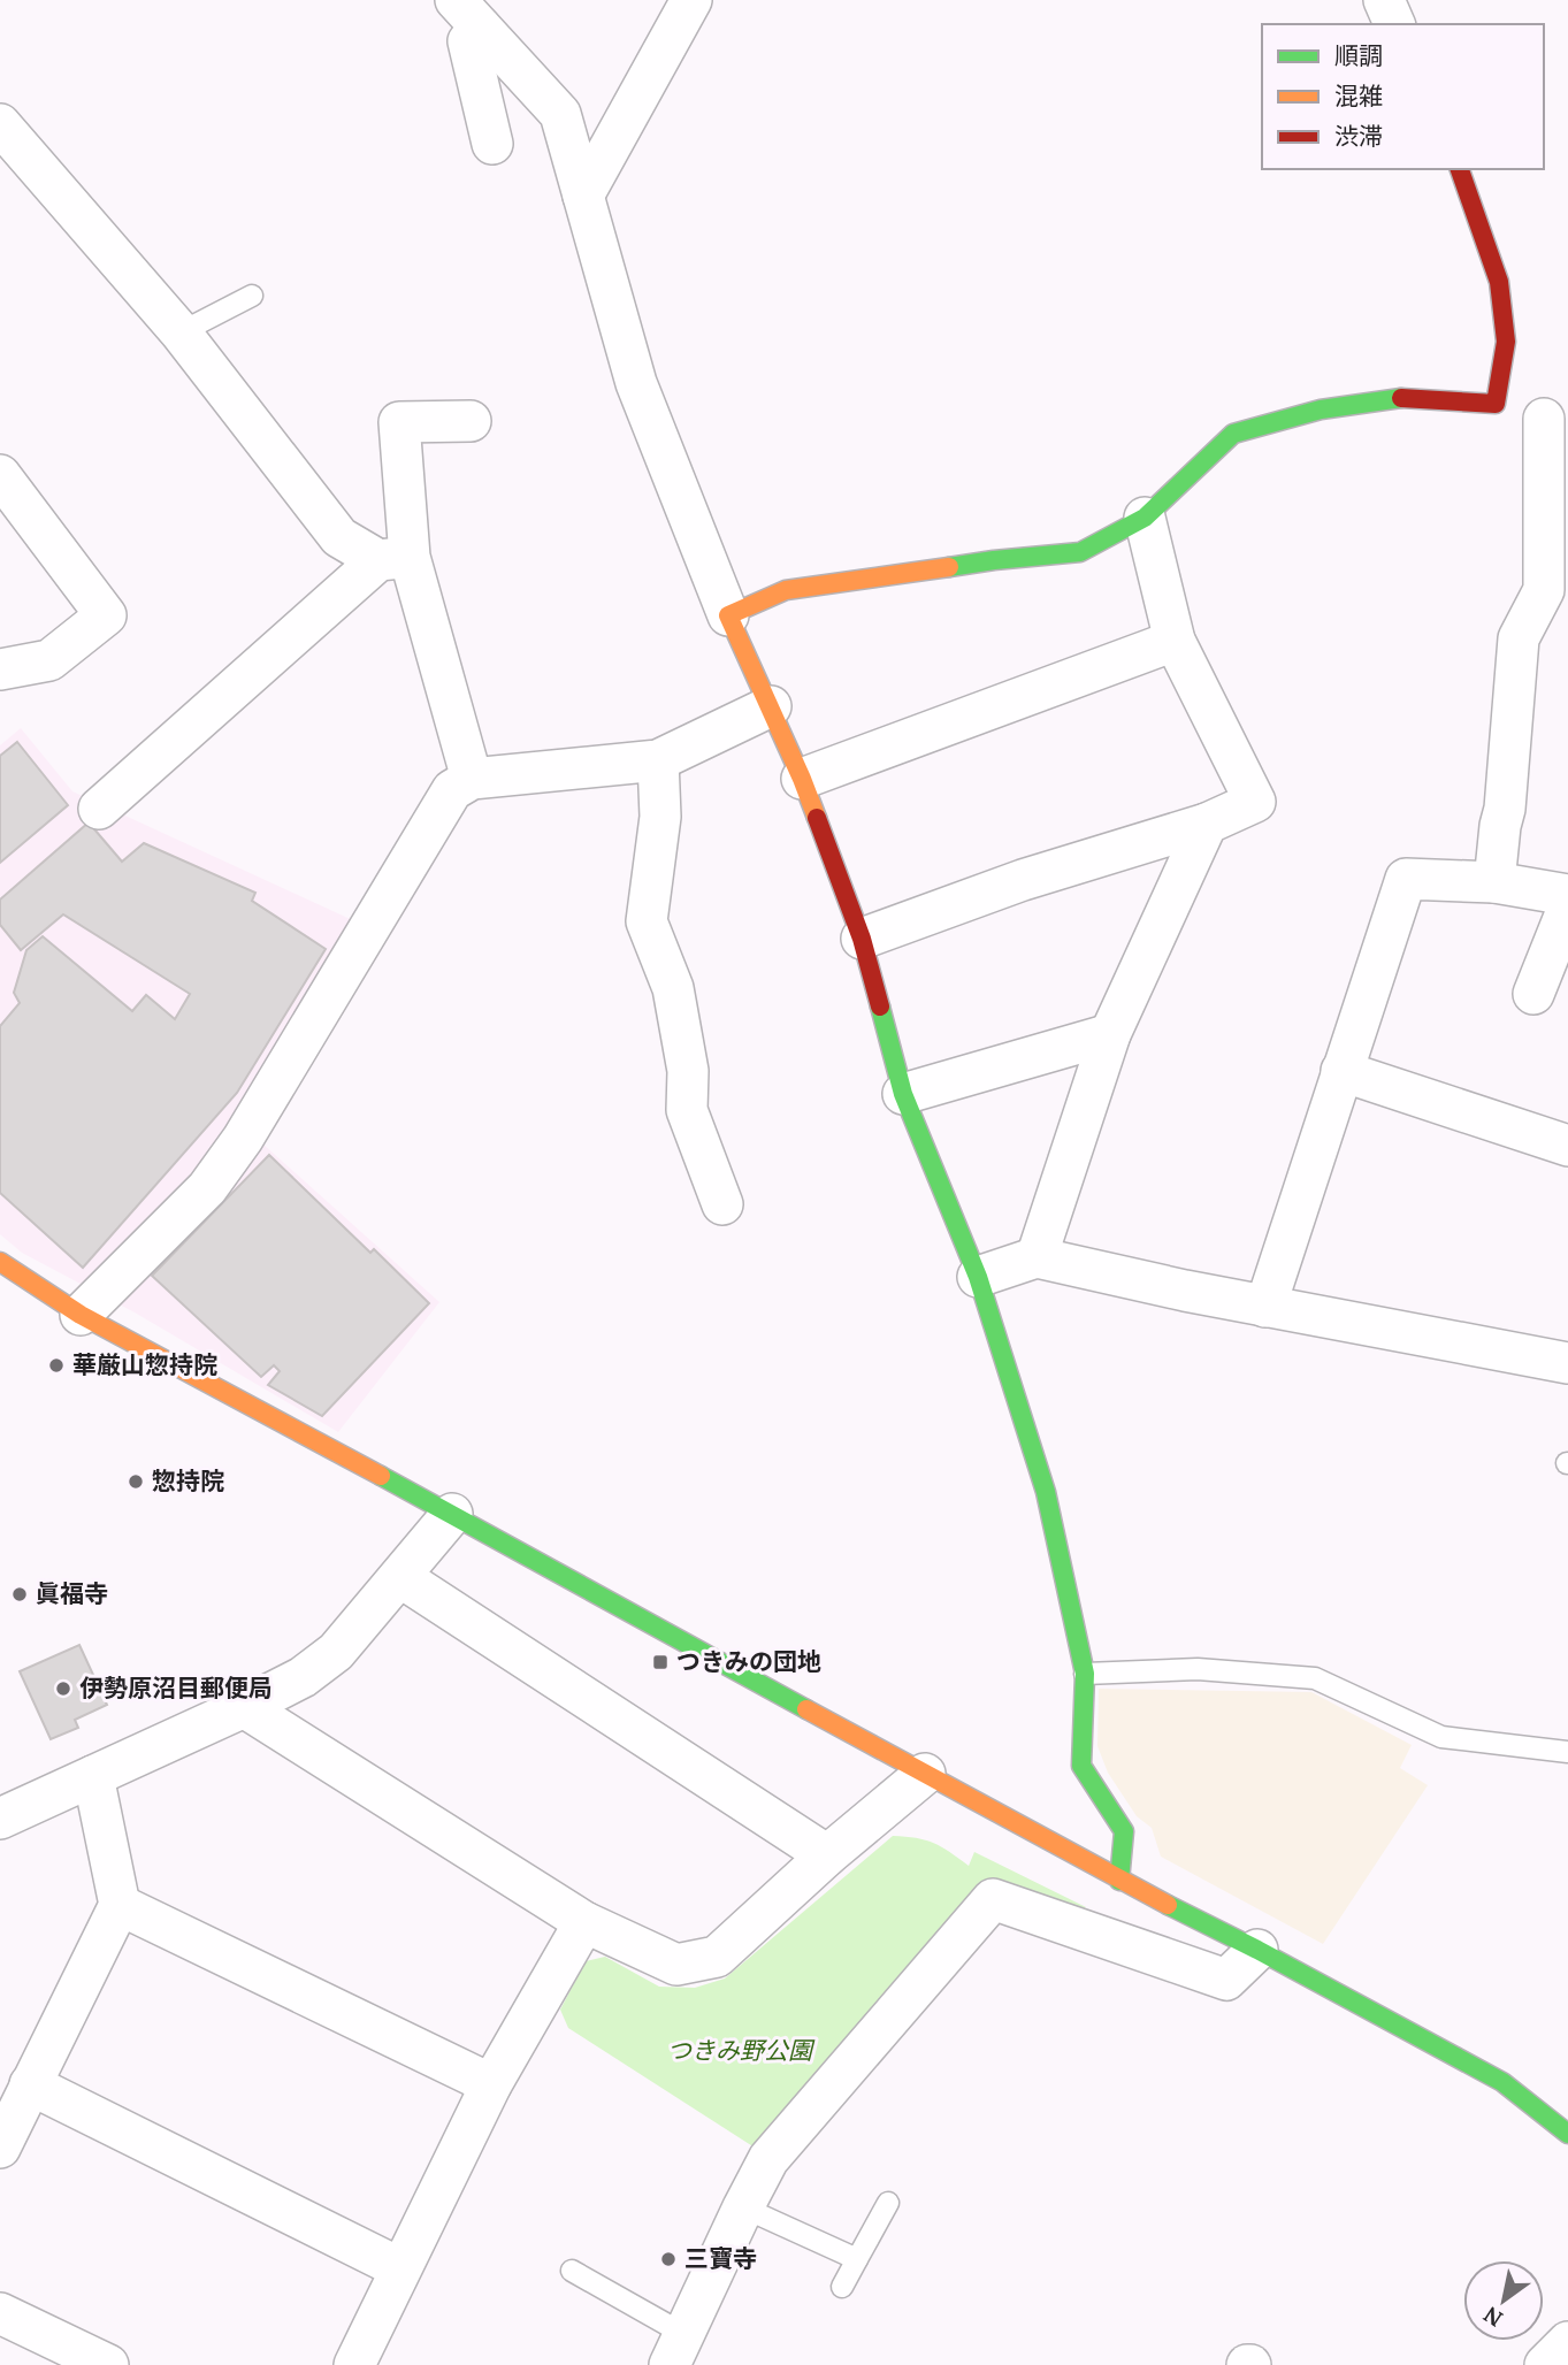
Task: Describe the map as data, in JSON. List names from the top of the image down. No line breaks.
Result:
{"parks":["つきみ野公園"],"places":{"other":["華厳山惣持院","惣持院","眞福寺","伊勢原沼目郵便局","三寶寺"],"transit":["つきみの団地"]},"legend":["順調","混雑","渋滞"],"north":"bottom left"}
